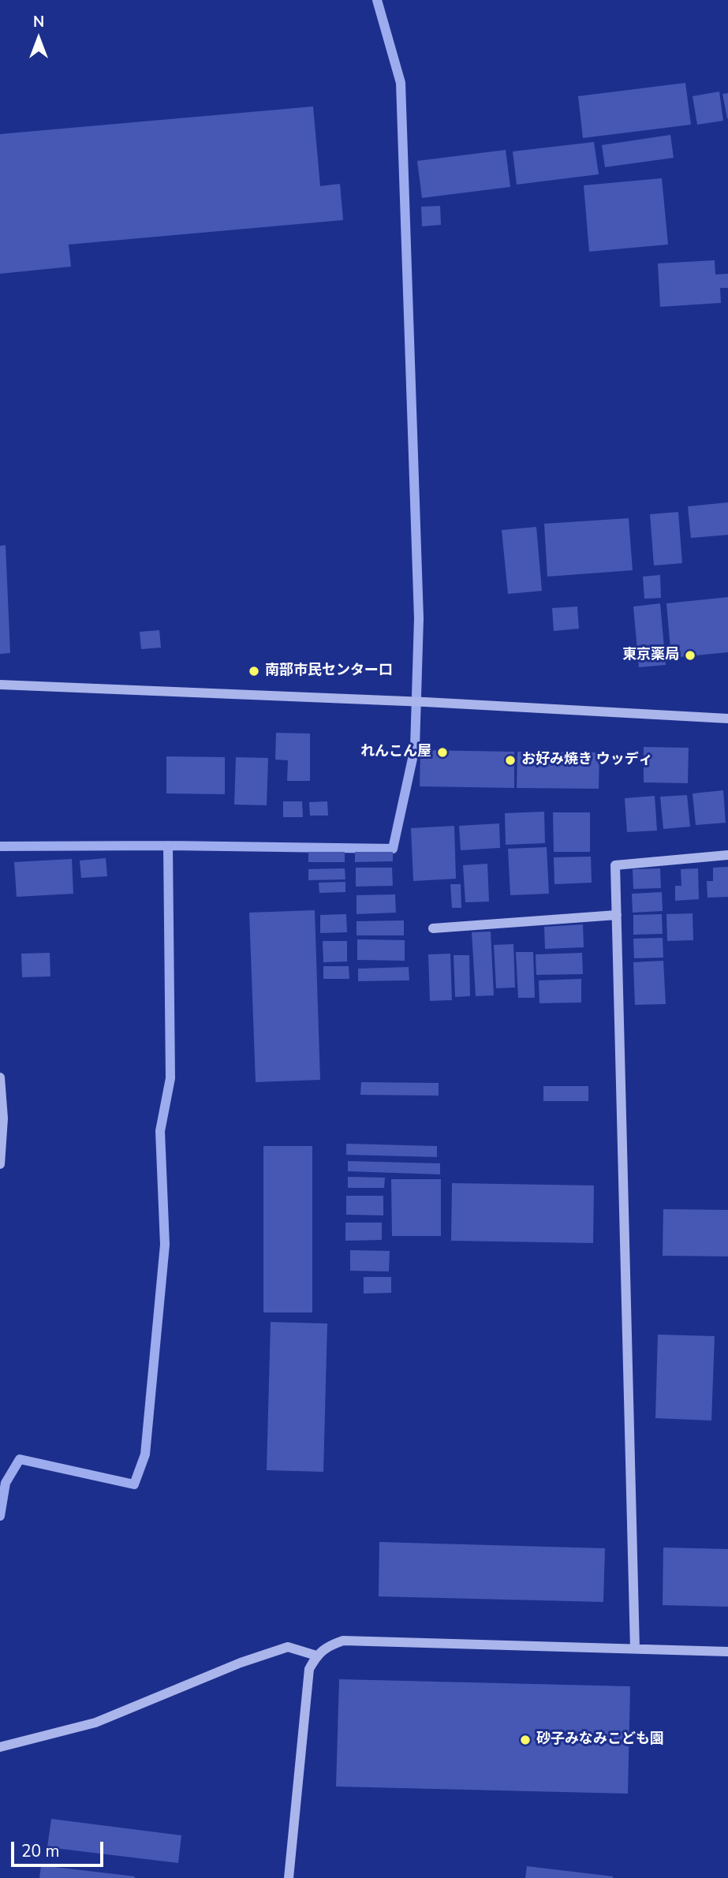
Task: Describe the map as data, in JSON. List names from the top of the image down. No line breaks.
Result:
{"places":["東京薬局","南部市民センター口","れんこん屋","お好み焼き ウッディ","砂子みなみこども園"],"scale_bar":"20 m","north":"top"}
